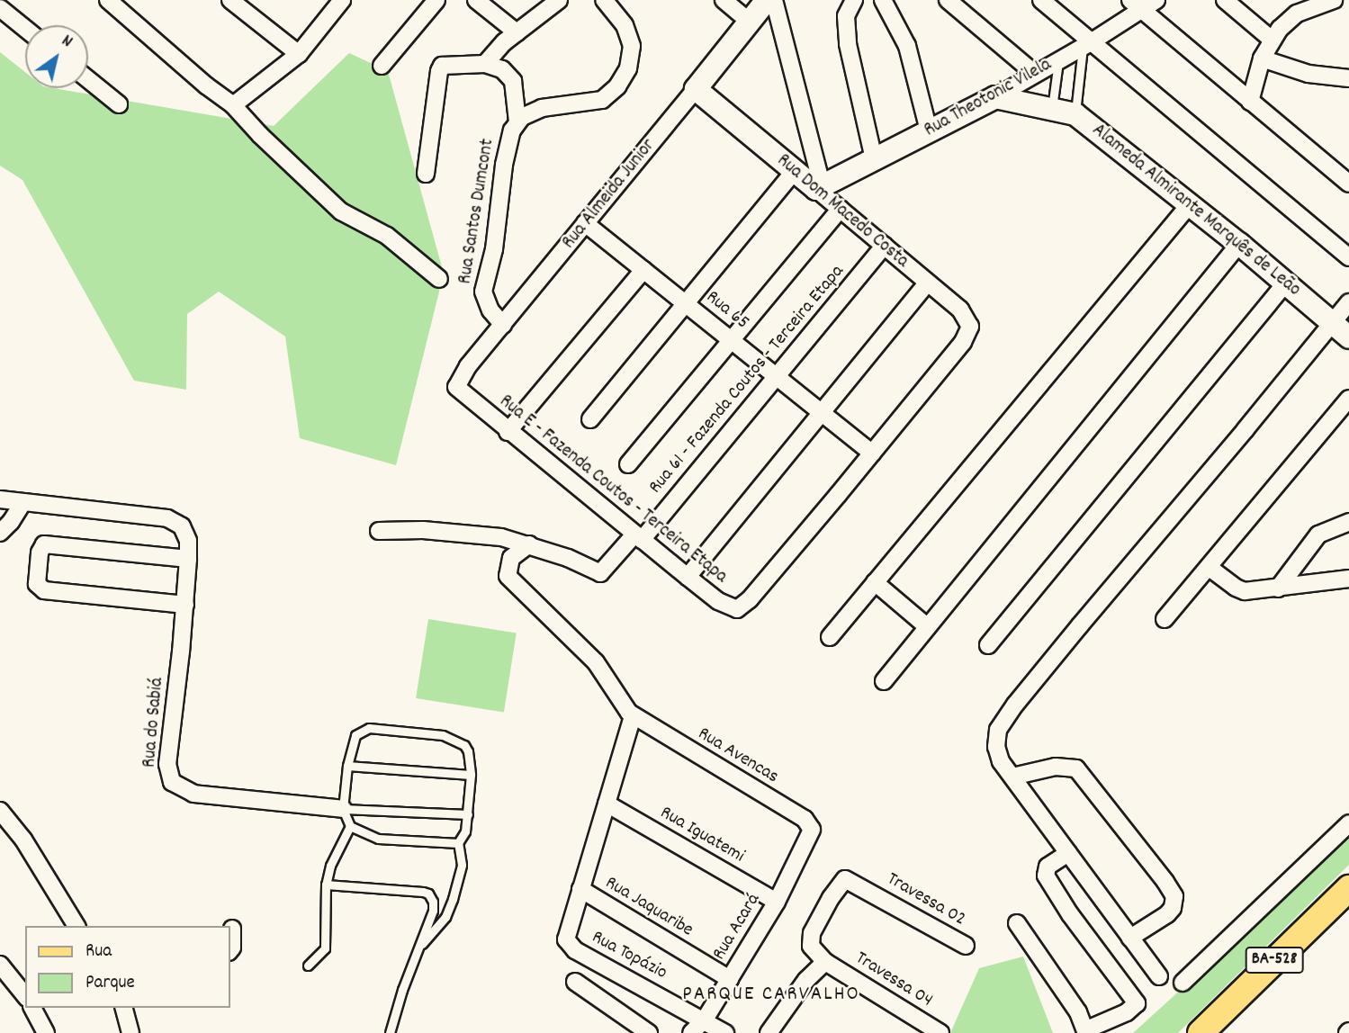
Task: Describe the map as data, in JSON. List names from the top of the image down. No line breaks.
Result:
{"streets":{"main road":["Rua Theotonic Vilela","Rua Almeida Junior","Alameda Almirante Marquês de Leão","Rua Dom Macedo Costa","BA-528"],"street":["Rua Santos Dumcont","Rua 65","Rua 61 - Fazenda Coutos - Terceira Etapa","Rua E - Fazenda Coutos - Terceira Etapa","Rua do Sabiá","Rua Avencas","Rua Iguatemi","Travessa 02","Rua Jaquaribe","Rua Acará","Rua Topázio","Travessa 04"]},"crossings":[["Rua Theotonic Vilela","Alameda Almirante Marquês de Leão"],["Rua Theotonic Vilela","Rua Dom Macedo Costa"],["Rua Almeida Junior","Rua Santos Dumcont"],["Rua Almeida Junior","Rua Dom Macedo Costa"],["Rua Almeida Junior","Rua 65"],["Rua Almeida Junior","Rua E - Fazenda Coutos - Terceira Etapa"],["Rua Dom Macedo Costa","Rua 61 - Fazenda Coutos - Terceira Etapa"],["Rua Dom Macedo Costa","Rua E - Fazenda Coutos - Terceira Etapa"],["Rua 65","Rua 61 - Fazenda Coutos - Terceira Etapa"],["Rua 65","Rua E - Fazenda Coutos - Terceira Etapa"],["Rua 61 - Fazenda Coutos - Terceira Etapa","Rua E - Fazenda Coutos - Terceira Etapa"],["Rua Avencas","Rua Acará"],["Rua Iguatemi","Rua Acará"],["Travessa 02","Travessa 04"],["Rua Jaquaribe","Rua Acará"],["Rua Jaquaribe","Rua Topázio"],["Rua Acará","Rua Topázio"]],"districts":["PARQUE CARVALHO"],"legend":["Rua","Parque"],"north":"top right"}
